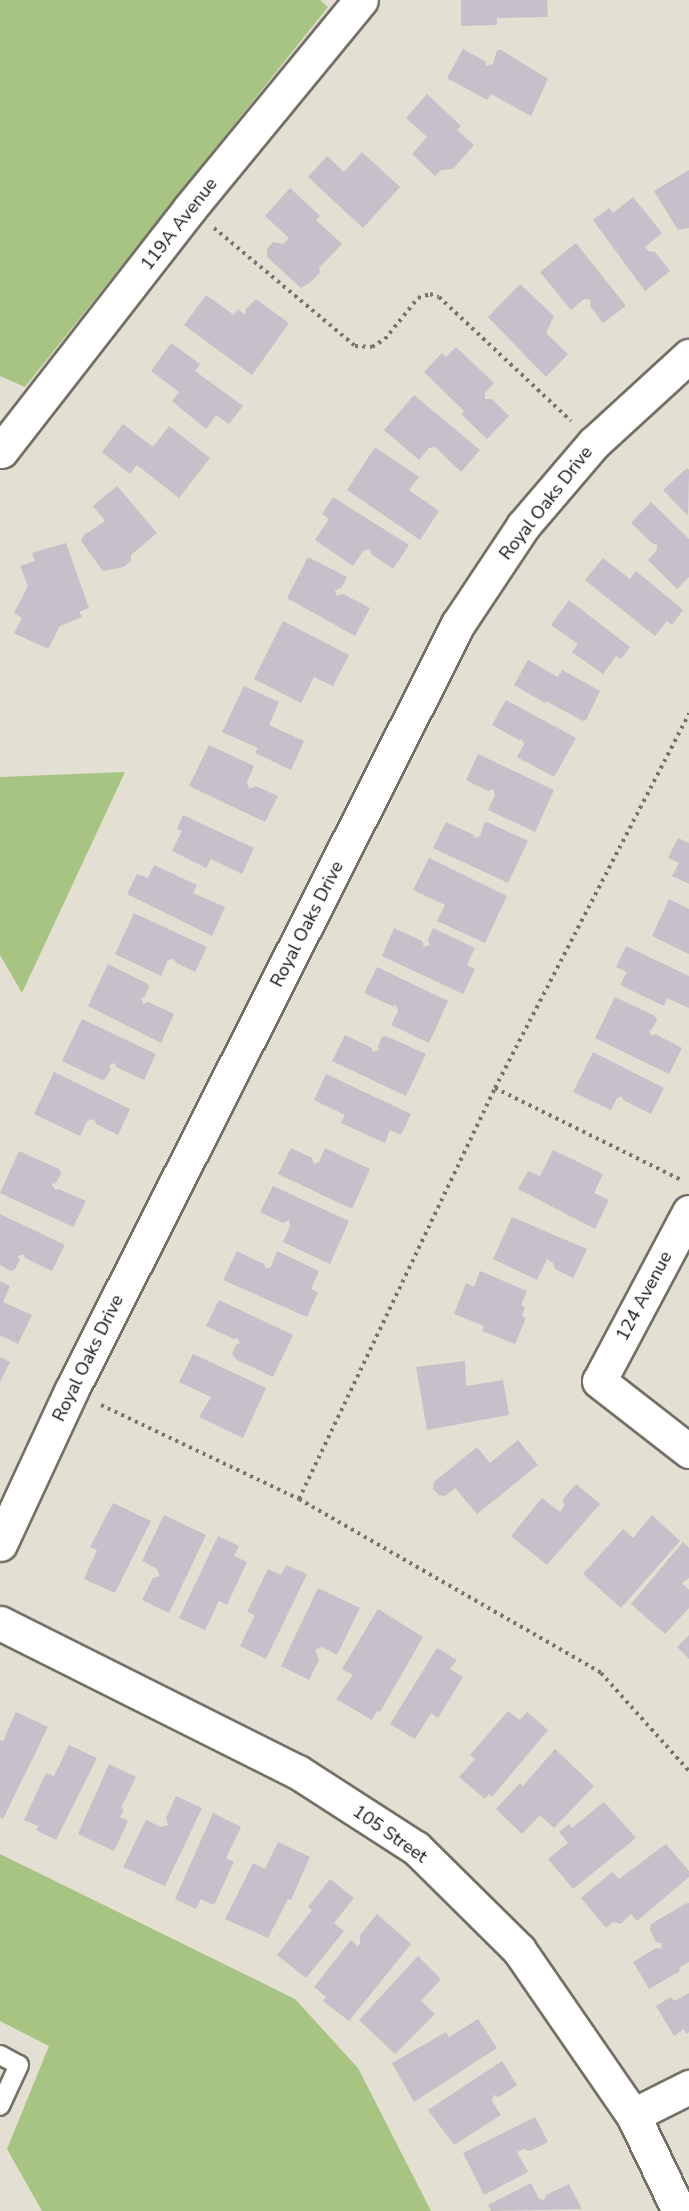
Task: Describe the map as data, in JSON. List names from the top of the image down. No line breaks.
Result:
{"streets":{"street":["119A Avenue","Royal Oaks Drive","124 Avenue","105 Street"]}}
